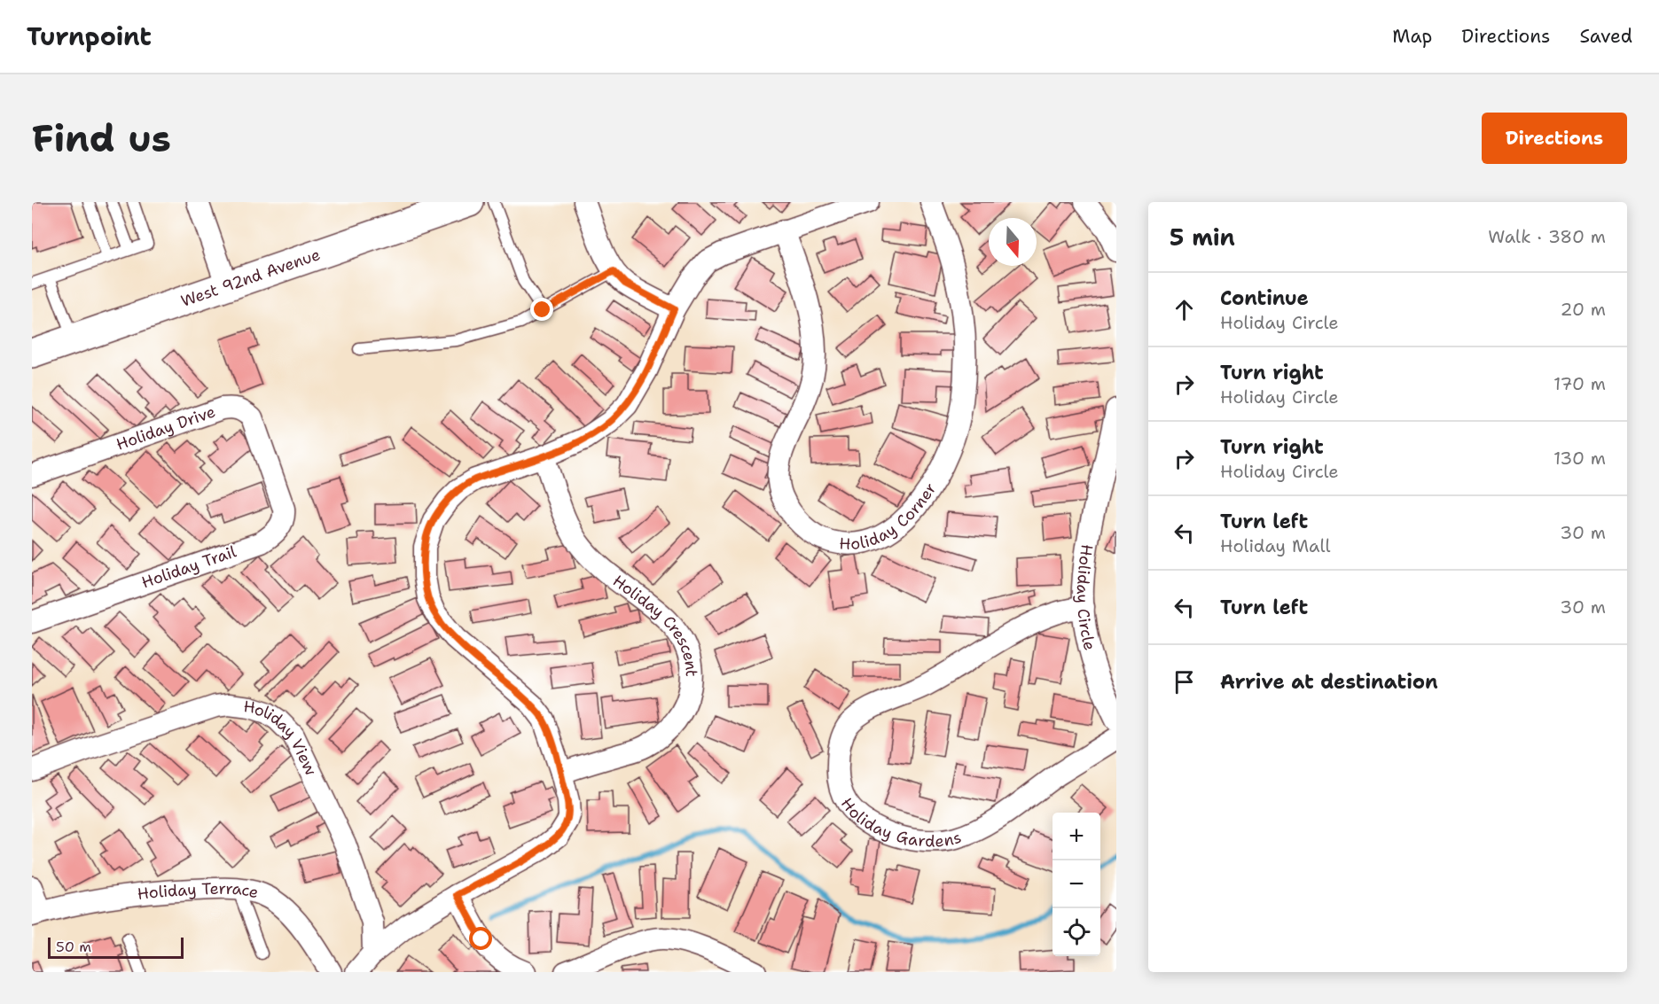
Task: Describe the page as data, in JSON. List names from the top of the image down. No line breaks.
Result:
{"streets":{"main road":["West 92nd Avenue"],"street":["Holiday Drive","Holiday Corner","Holiday Trail","Holiday Circle","Holiday Crescent","Holiday View","Holiday Gardens","Holiday Terrace"]},"crossings":[["Holiday Drive","Holiday Trail"],["Holiday Circle","Holiday Gardens"]],"scale_bar":"50 m","north":"bottom","page":{"header":"Turnpoint","nav":["Map","Directions","Saved"],"buttons":"Directions","title":"Find us","heading":["5 min","Walk · 380 m"],"list":[["Continue","Holiday Circle","20 m"],["Turn right","Holiday Circle","170 m"],["Turn right","Holiday Circle","130 m"],["Turn left","Holiday Mall","30 m"],["Turn left","30 m"],"Arrive at destination"],"map_buttons":["+","−"],"scale":"50 m"}}
